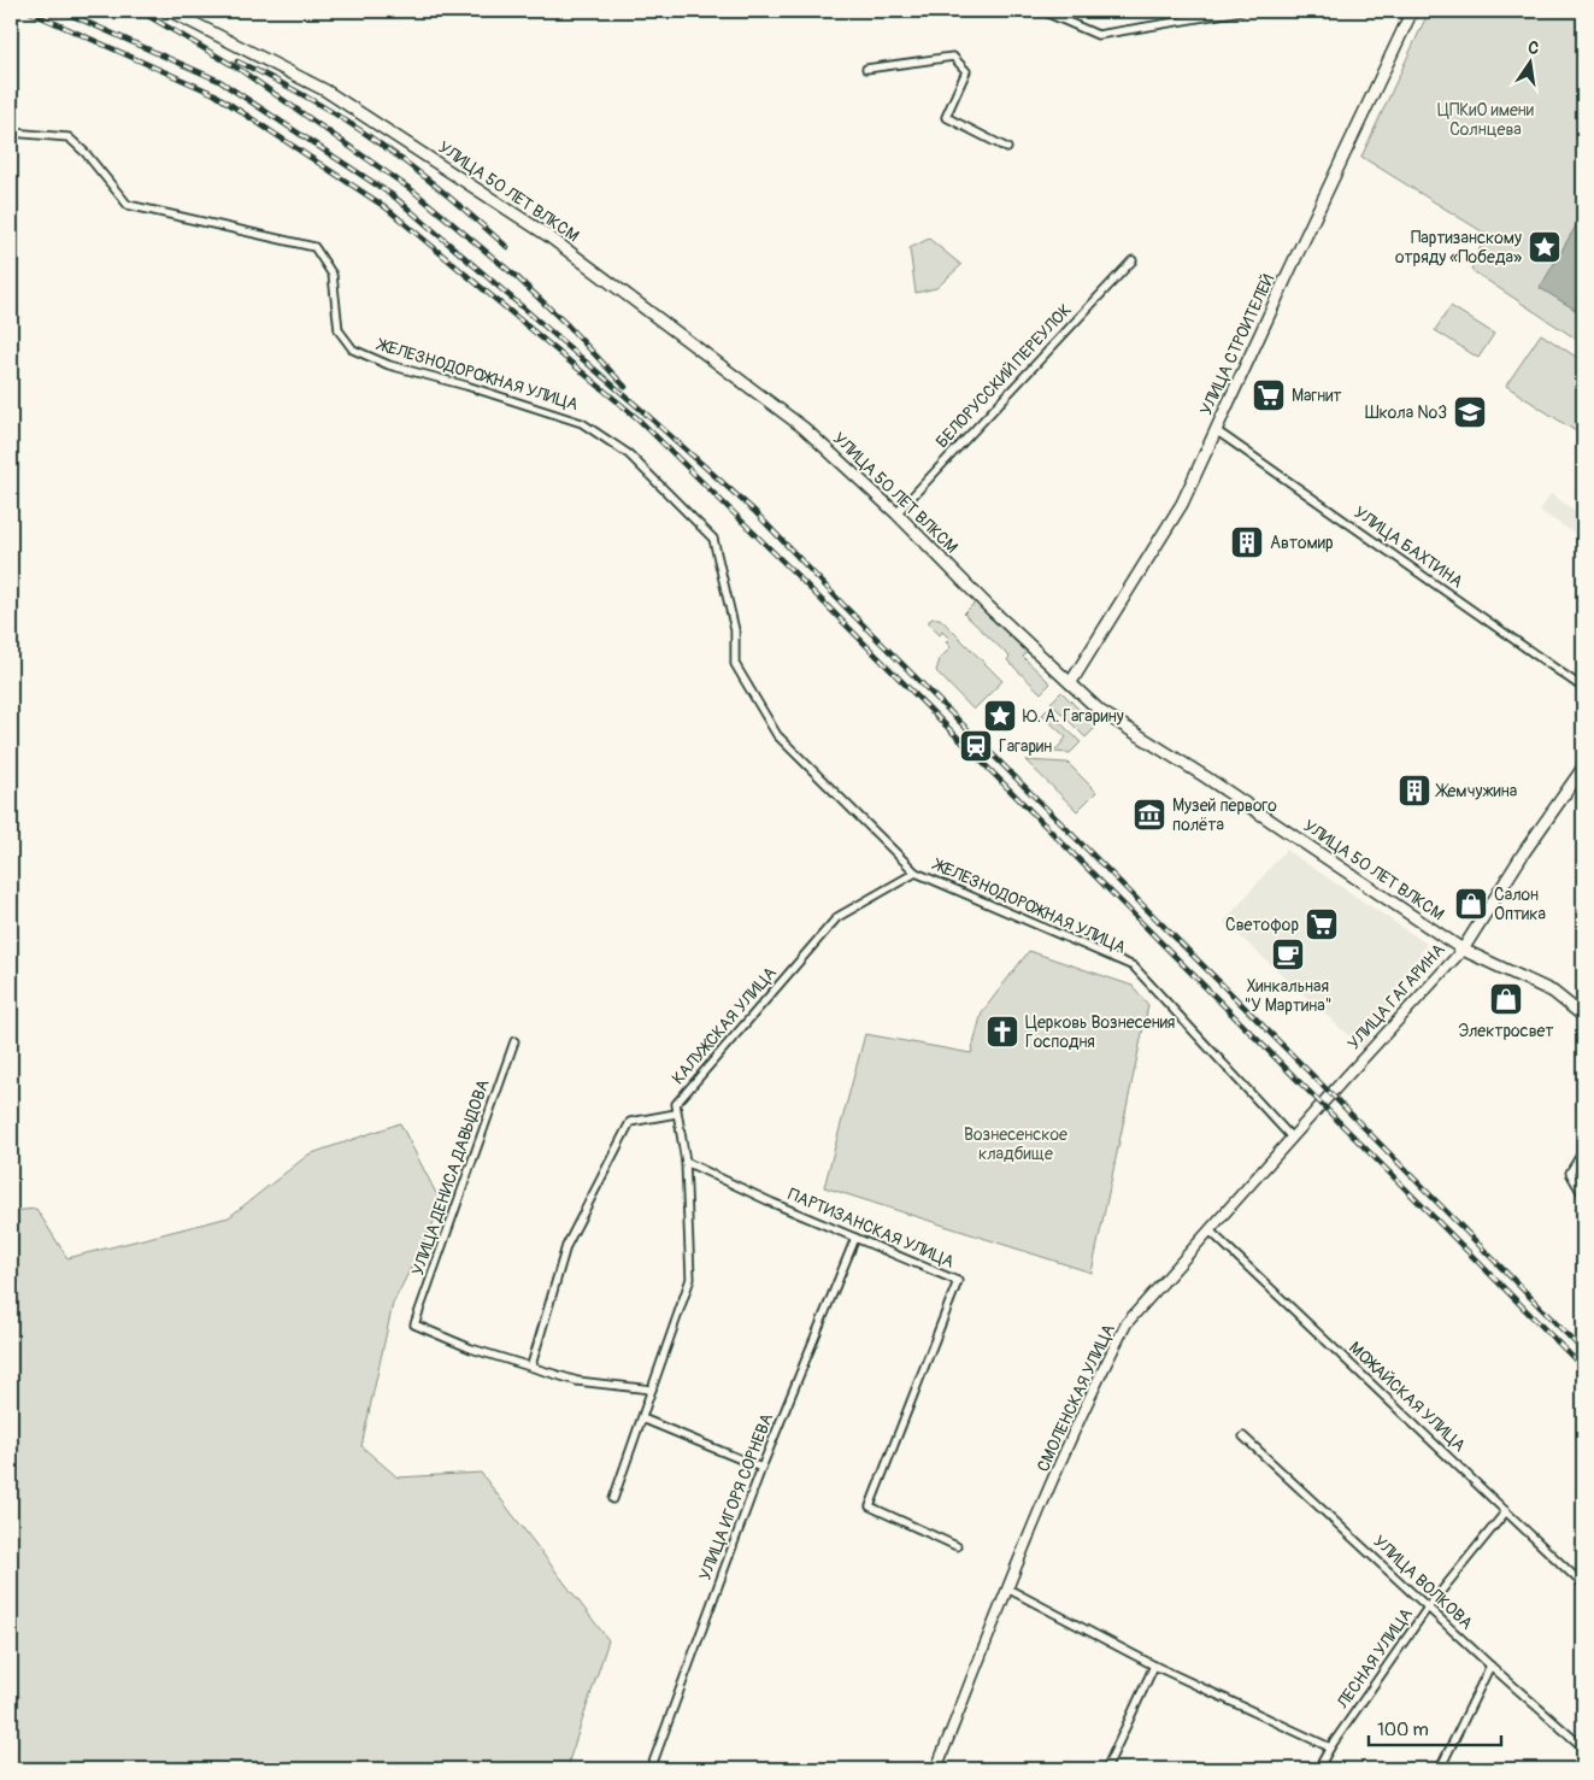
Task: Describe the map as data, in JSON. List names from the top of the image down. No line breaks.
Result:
{"streets":{"main road":["УЛИЦА 50 ЛЕТ ВЛКСМ","УЛИЦА СТРОИТЕЛЕЙ","УЛИЦА ГАГАРИНА"],"street":["ЖЕЛЕЗНОДОРОЖНАЯ УЛИЦА","БЕЛОРУССКИЙ ПЕРЕУЛОК","УЛИЦА БАХТИНА","КАЛУЖСКАЯ УЛИЦА","УЛИЦА ДЕНИСА ДАВЫДОВА","ПАРТИЗАНСКАЯ УЛИЦА","МОЖАЙСКАЯ УЛИЦА","СМОЛЕНСКАЯ УЛИЦА","УЛИЦА ИГОРЯ СОРНЕВА","УЛИЦА ВОЛКОВА","ЛЕСНАЯ УЛИЦА"]},"crossings":[["УЛИЦА 50 ЛЕТ ВЛКСМ","УЛИЦА СТРОИТЕЛЕЙ"],["УЛИЦА 50 ЛЕТ ВЛКСМ","БЕЛОРУССКИЙ ПЕРЕУЛОК"],["УЛИЦА 50 ЛЕТ ВЛКСМ","УЛИЦА ГАГАРИНА"],["УЛИЦА СТРОИТЕЛЕЙ","УЛИЦА БАХТИНА"],["ЖЕЛЕЗНОДОРОЖНАЯ УЛИЦА","КАЛУЖСКАЯ УЛИЦА"],["ЖЕЛЕЗНОДОРОЖНАЯ УЛИЦА","СМОЛЕНСКАЯ УЛИЦА"],["УЛИЦА ГАГАРИНА","СМОЛЕНСКАЯ УЛИЦА"],["ПАРТИЗАНСКАЯ УЛИЦА","УЛИЦА ИГОРЯ СОРНЕВА"],["МОЖАЙСКАЯ УЛИЦА","СМОЛЕНСКАЯ УЛИЦА"],["МОЖАЙСКАЯ УЛИЦА","ЛЕСНАЯ УЛИЦА"],["УЛИЦА ВОЛКОВА","ЛЕСНАЯ УЛИЦА"]],"parks":["ЦПКиО имени Солнцева","Вознесенское кладбище"],"places":{"place":["Партизанскому отряду «Победа»","Ю. А. Гагарину"],"supermarket":["Магнит","Светофор"],"school or university":["Школа №3"],"building":["Автомир","Жемчужина"],"station":["Гагарин"],"museum":["Музей первого полёта"],"shop":["Салон Оптика","Электросвет"],"cafe":["Хинкальная \"У Мартина\""],"church":["Церковь Вознесения Господня"]},"scale_bar":"100 m","north":"top"}
